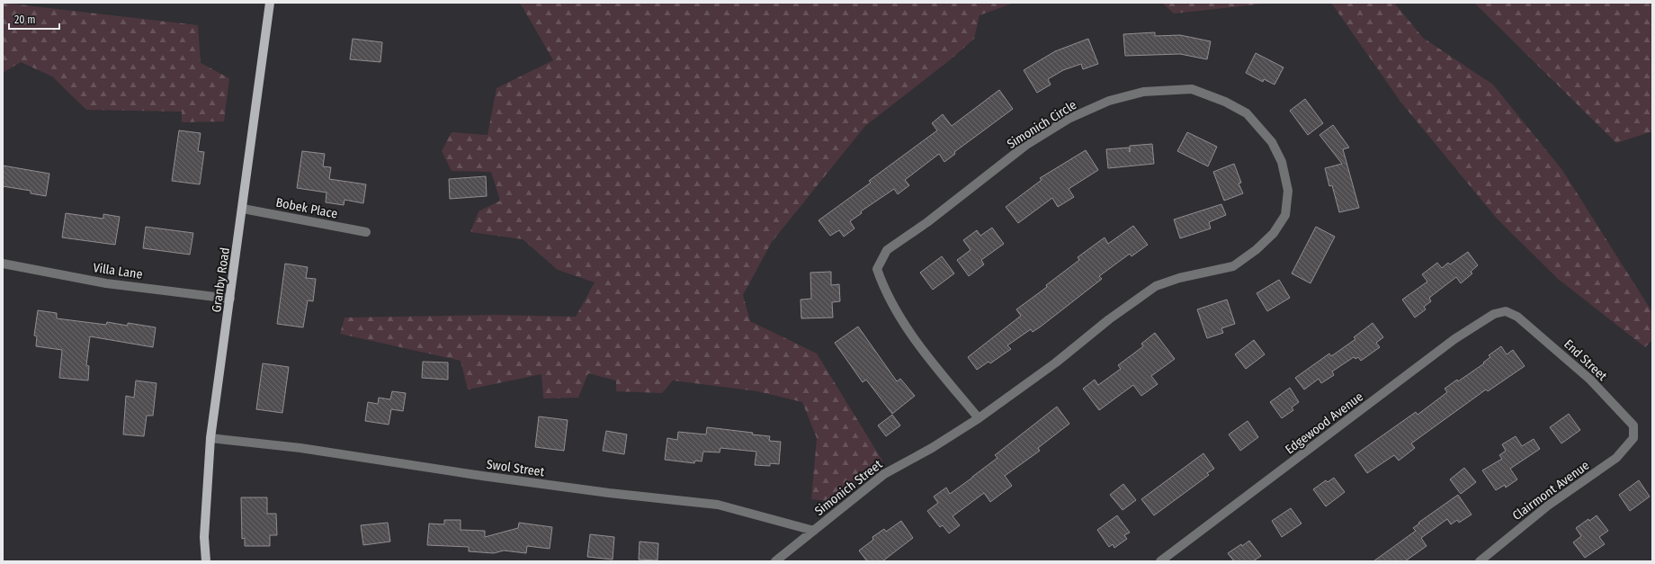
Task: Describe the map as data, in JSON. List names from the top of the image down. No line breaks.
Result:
{"streets":{"main road":["Granby Road"],"street":["Simonich Circle","Bobek Place","Villa Lane","End Street","Edgewood Avenue","Swol Street","Simonich Street","Clairmont Avenue"]},"crossings":[["Simonich Circle","Simonich Street"],["Bobek Place","Granby Road"],["Villa Lane","Granby Road"],["Granby Road","Swol Street"],["End Street","Edgewood Avenue"],["End Street","Clairmont Avenue"],["Swol Street","Simonich Street"]],"scale_bar":"20 m"}
